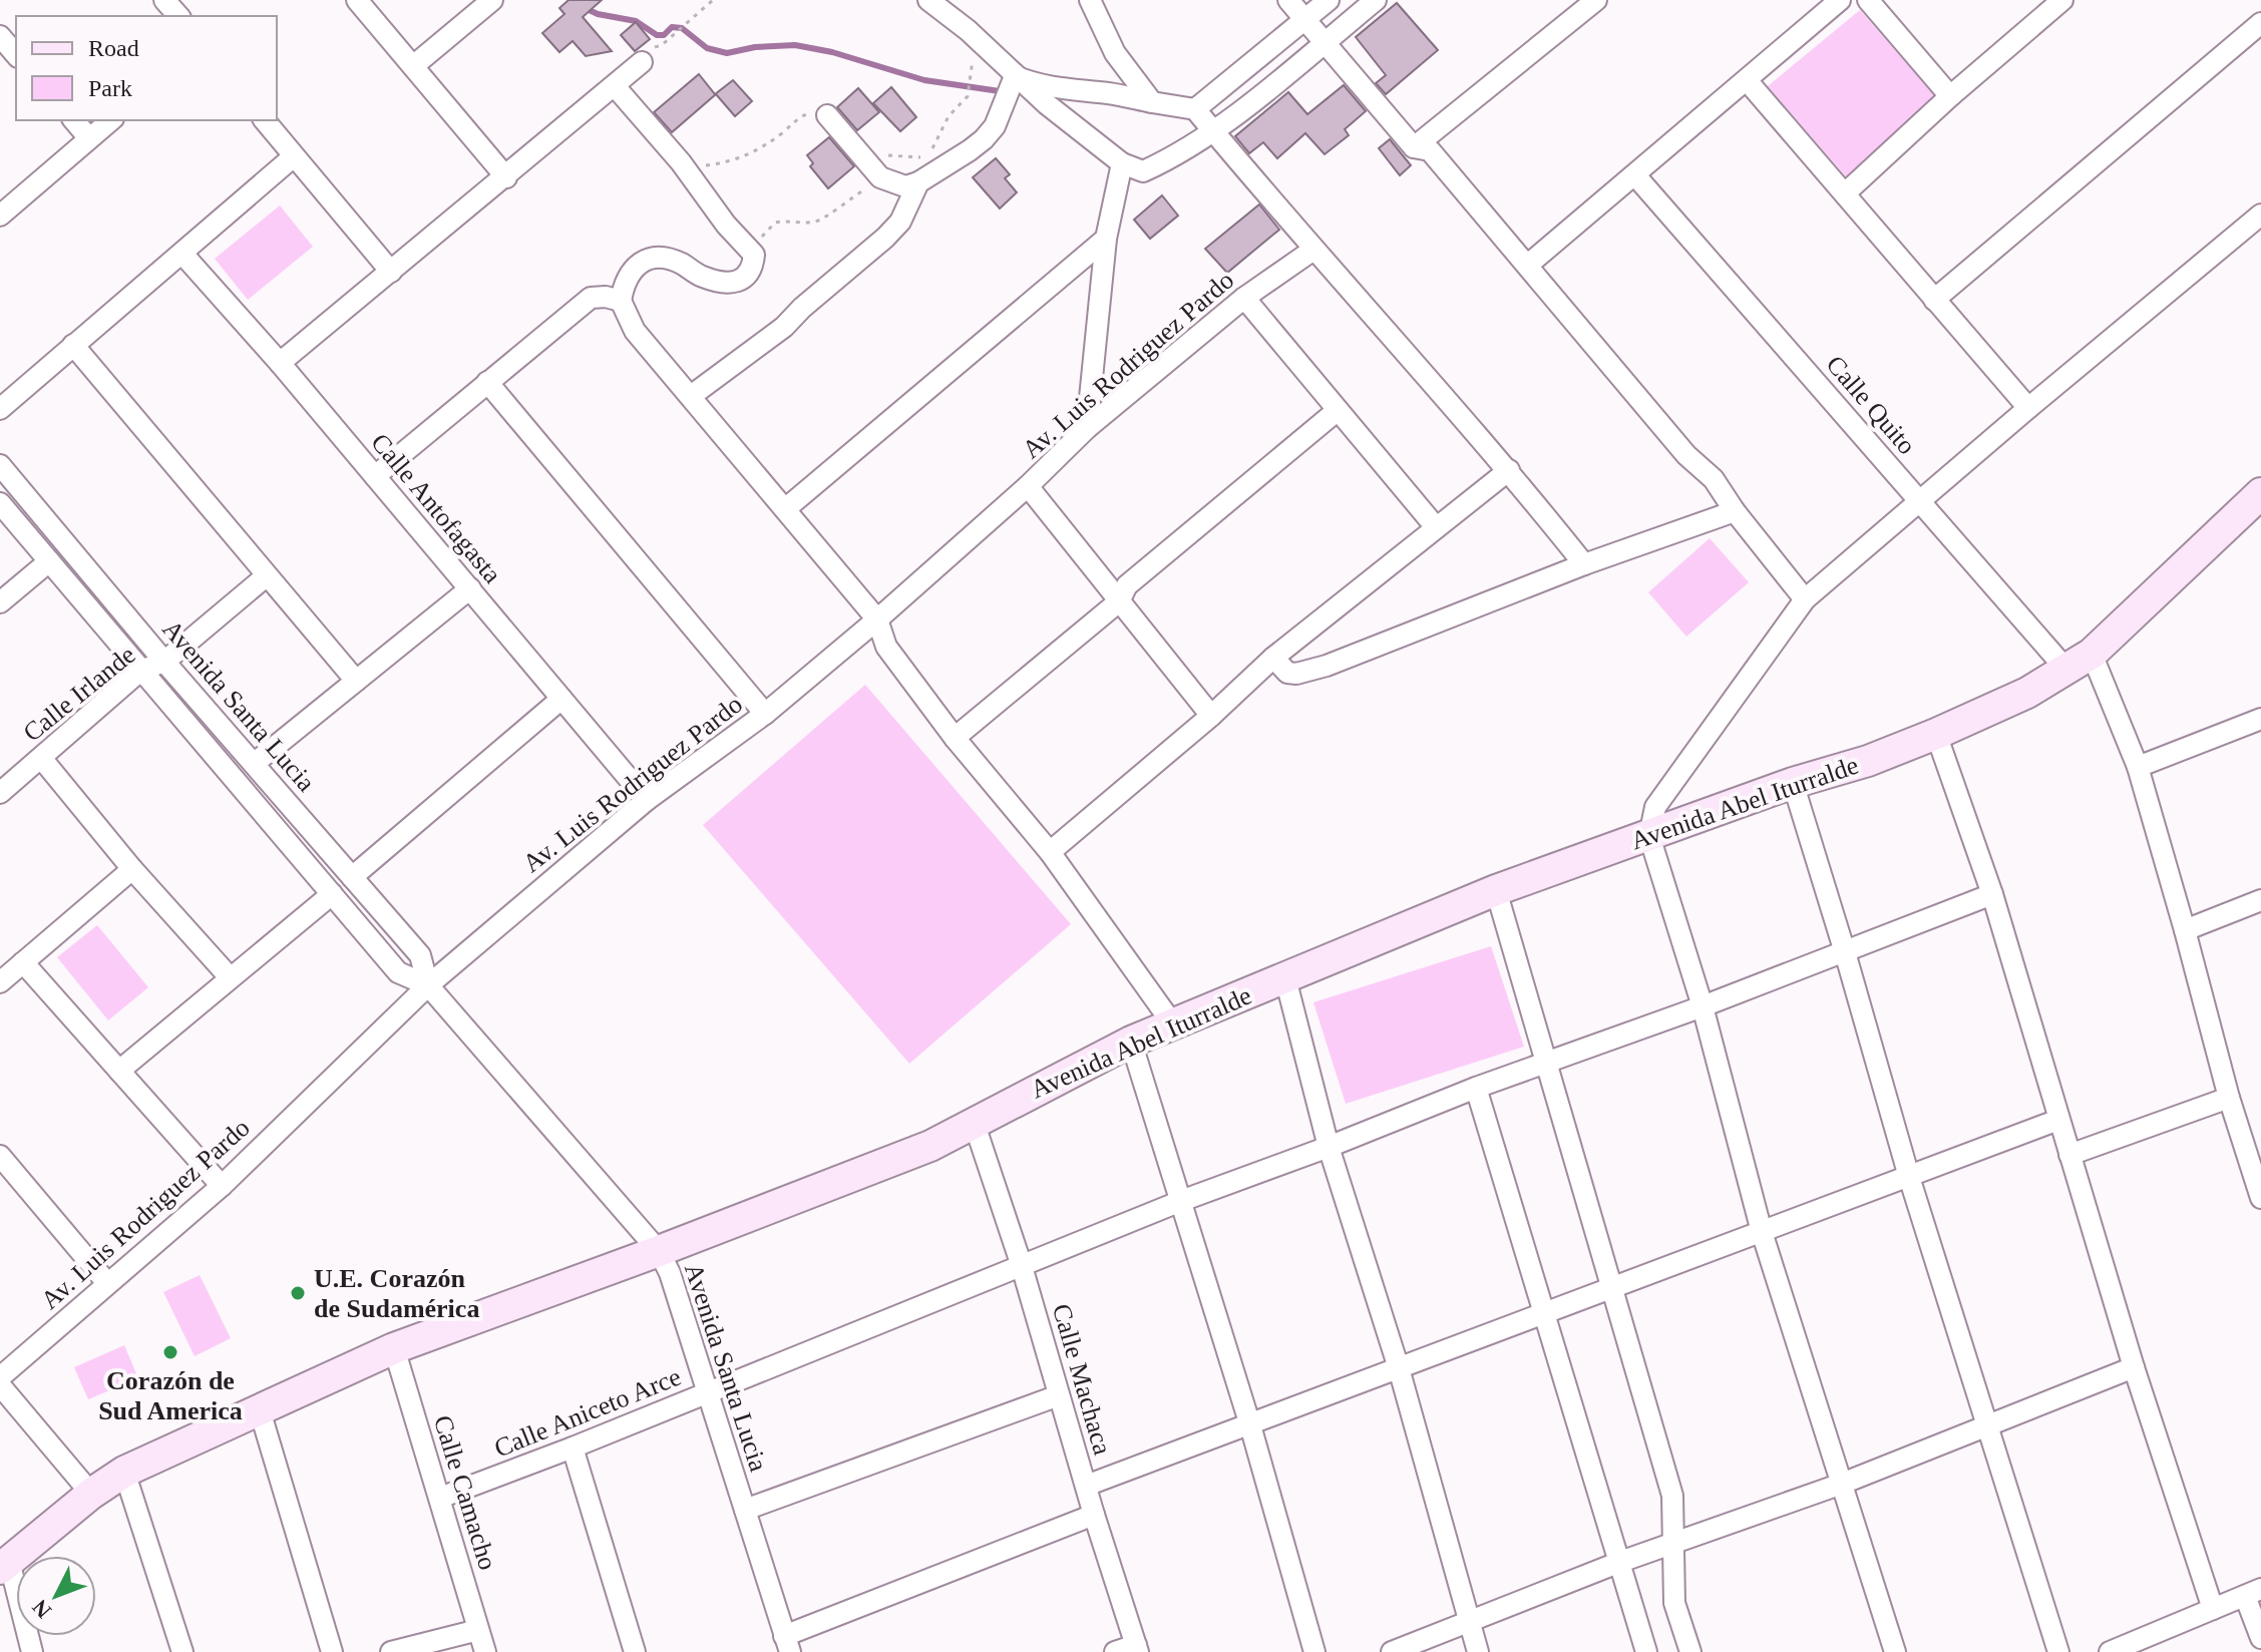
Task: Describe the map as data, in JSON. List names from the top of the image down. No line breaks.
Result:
{"streets":{"street":["Av. Luis Rodriguez Pardo","Calle Quito","Calle Antofagasta","Calle Irlande","Avenida Santa Lucia","Avenida Abel Iturralde","Calle Machaca","Calle Aniceto Arce","Calle Camacho"]},"crossings":[["Av. Luis Rodriguez Pardo","Calle Antofagasta"],["Av. Luis Rodriguez Pardo","Avenida Santa Lucia"],["Calle Quito","Avenida Abel Iturralde"],["Calle Irlande","Avenida Santa Lucia"],["Avenida Santa Lucia","Avenida Abel Iturralde"],["Avenida Santa Lucia","Calle Aniceto Arce"],["Avenida Abel Iturralde","Calle Machaca"],["Avenida Abel Iturralde","Calle Camacho"],["Calle Machaca","Calle Aniceto Arce"],["Calle Aniceto Arce","Calle Camacho"]],"places":["U.E. Corazón de Sudamérica","Corazón de Sud America"],"legend":["Road","Park"],"north":"bottom left"}
